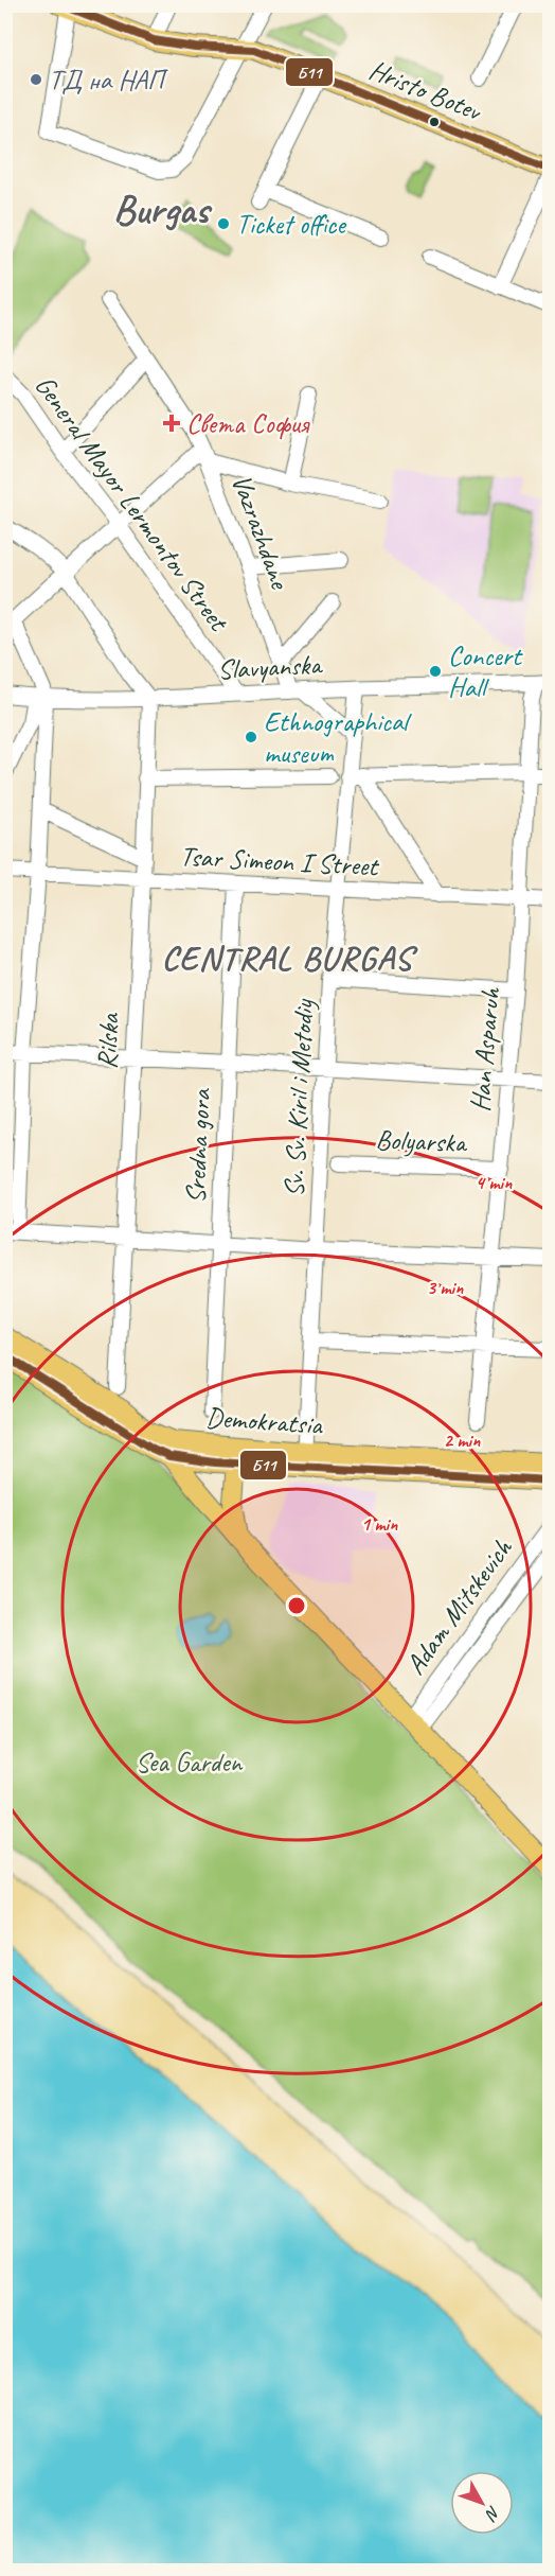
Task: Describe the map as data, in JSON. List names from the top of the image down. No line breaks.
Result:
{"streets":{"main road":["Hristo Botev","Demokratsia"],"street":["General Mayor Lermontov Street","Vazrazhdane","Slavyanska","Tsar Simeon I Street","Rilska","Han Asparuh","Sv. Sv. Kiril i Metodiy","Bolyarska","Sredna gora","Adam Mitskevich"]},"crossings":[["General Mayor Lermontov Street","Slavyanska"],["Vazrazhdane","Slavyanska"],["Slavyanska","Rilska"],["Slavyanska","Han Asparuh"],["Slavyanska","Sv. Sv. Kiril i Metodiy"],["Tsar Simeon I Street","Rilska"],["Tsar Simeon I Street","Han Asparuh"],["Tsar Simeon I Street","Sv. Sv. Kiril i Metodiy"],["Tsar Simeon I Street","Sredna gora"],["Han Asparuh","Bolyarska"],["Sv. Sv. Kiril i Metodiy","Demokratsia"]],"districts":["Burgas","CENTRAL BURGAS"],"parks":["Sea Garden"],"places":{"other":["ТД на НАП","Ticket office","Concert Hall","Ethnographical museum"],"health":["Света София"]},"lines":["transit line Б11"],"north":"bottom right","rings":["4 min","3 min","2 min","1 min"]}
